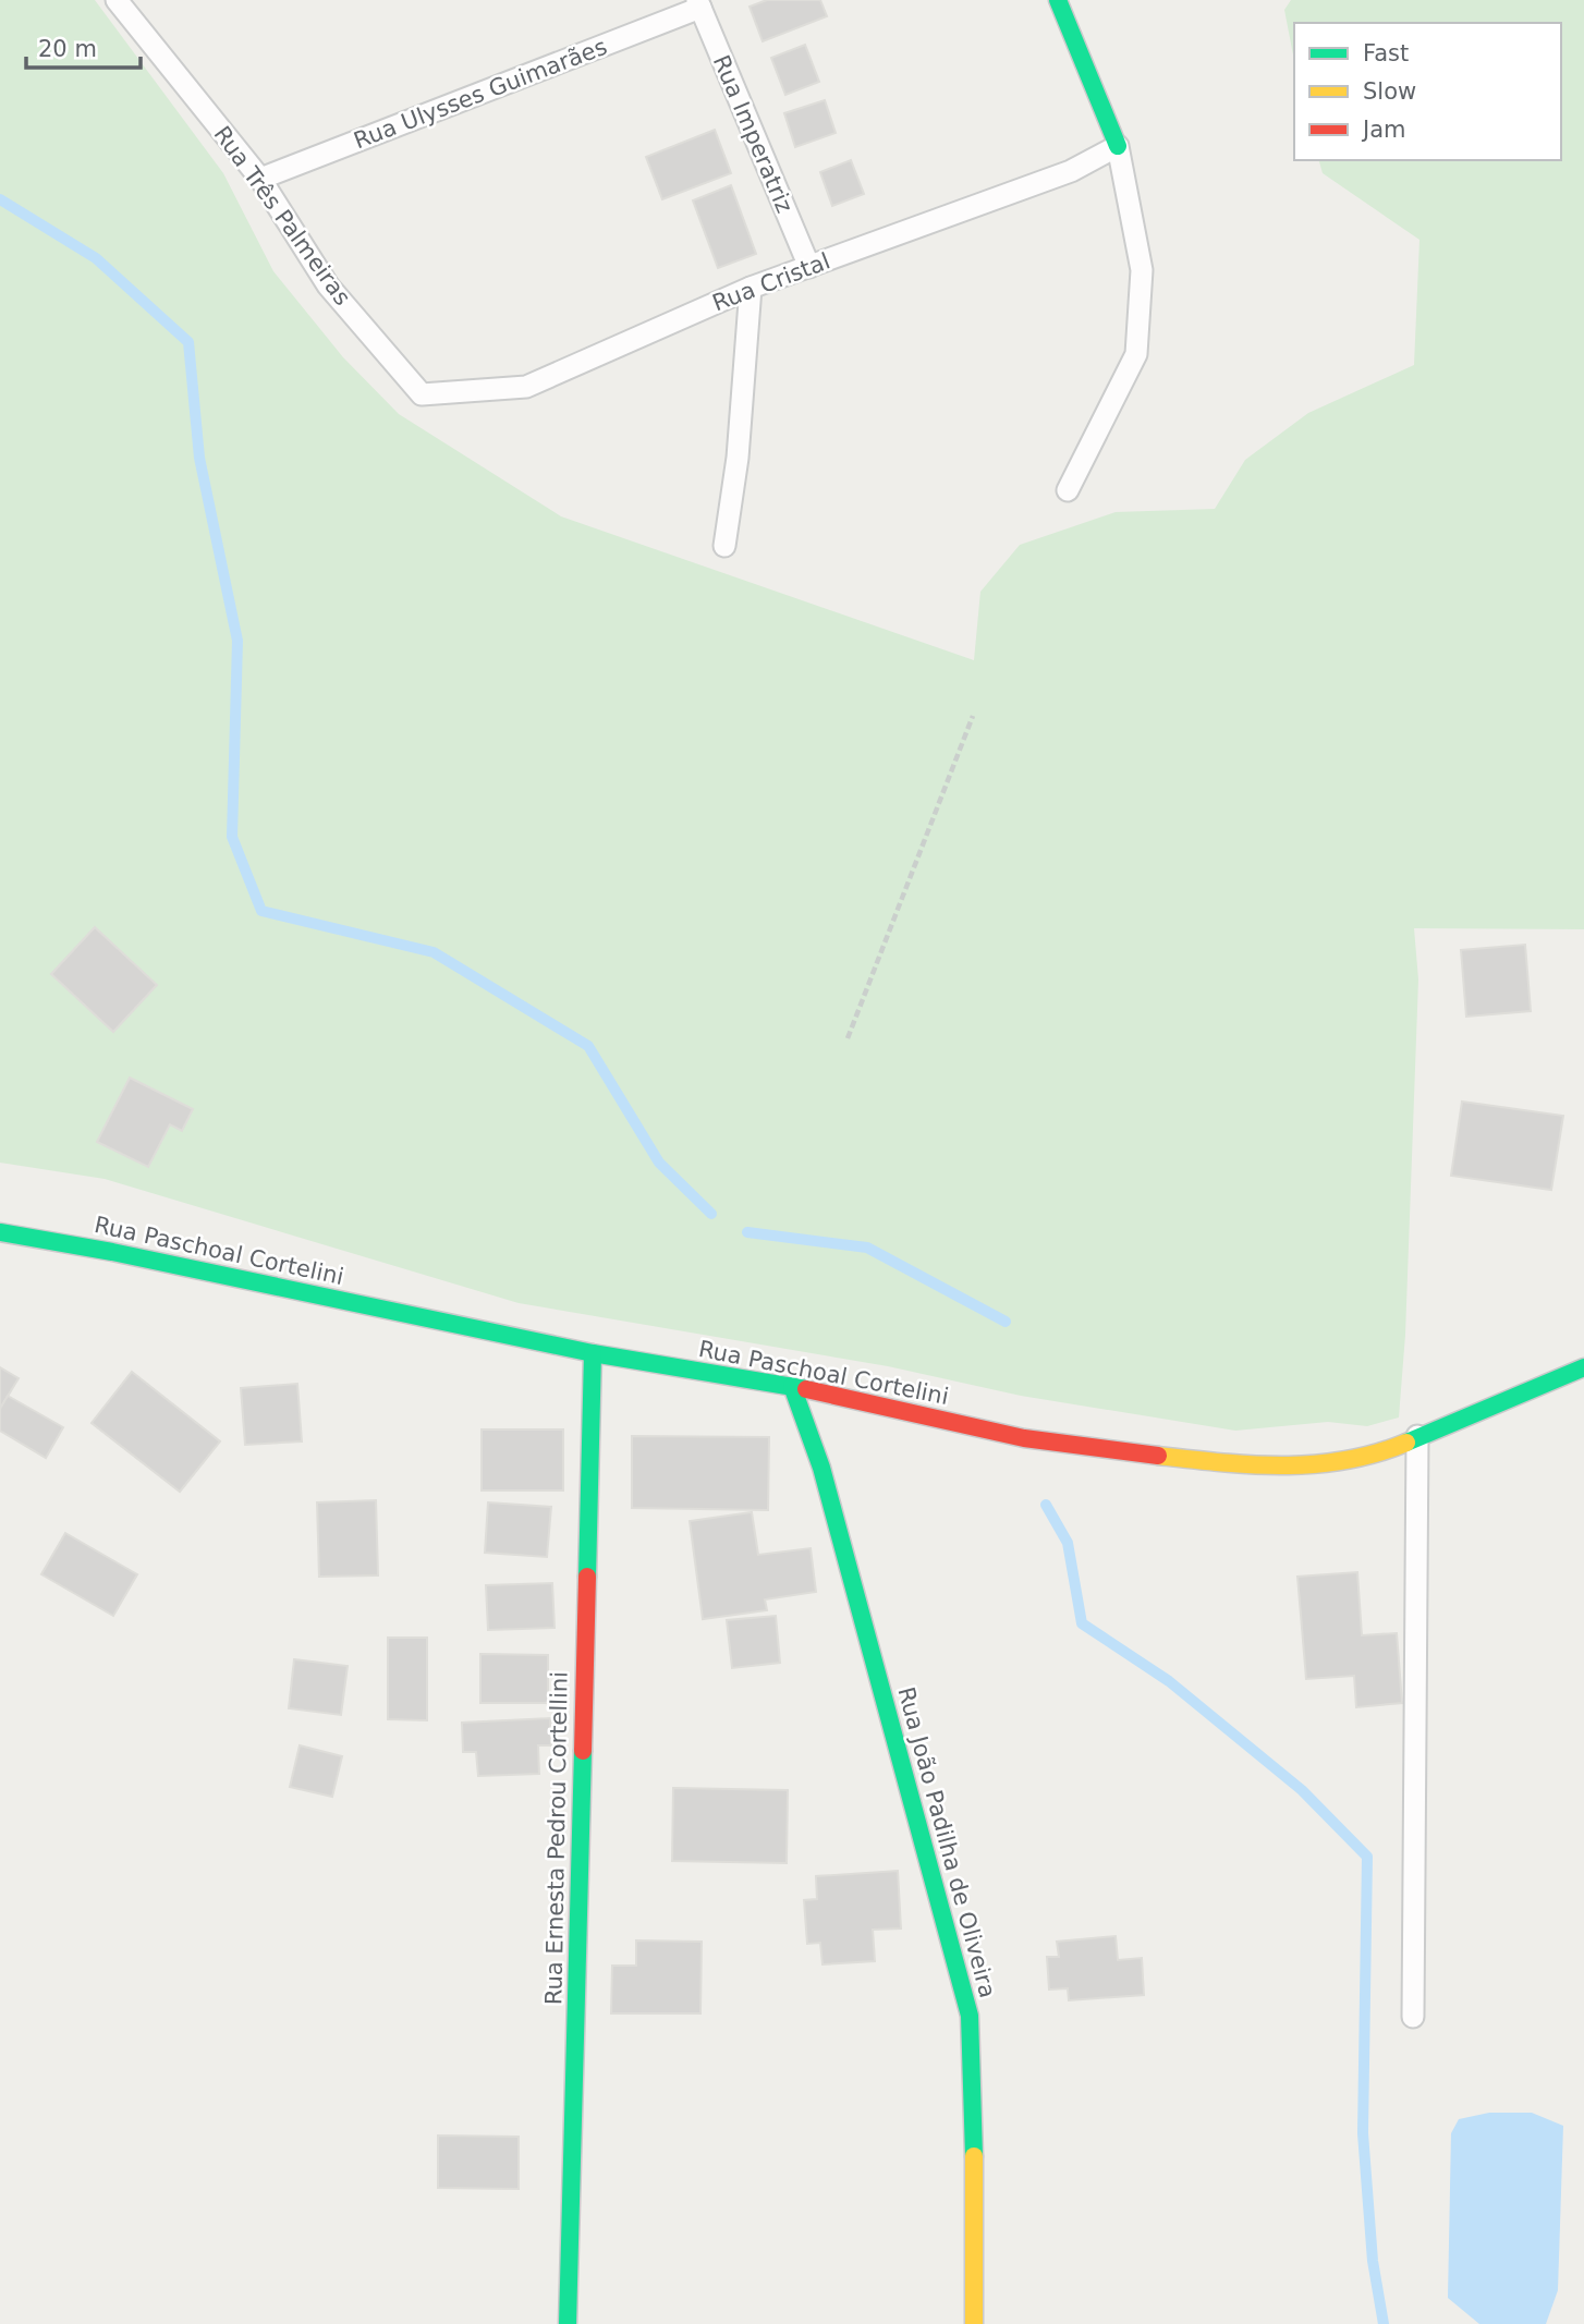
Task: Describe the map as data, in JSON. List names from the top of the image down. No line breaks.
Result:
{"streets":{"street":["Rua Paschoal Cortelini","Rua Ernesta Pedrou Cortellini","Rua João Padilha de Oliveira"],"lane":["Rua Ulysses Guimarães","Rua Imperatriz","Rua Três Palmeiras","Rua Cristal"]},"crossings":[["Rua Ulysses Guimarães","Rua Imperatriz"],["Rua Ulysses Guimarães","Rua Três Palmeiras"],["Rua Imperatriz","Rua Cristal"],["Rua Três Palmeiras","Rua Cristal"],["Rua Paschoal Cortelini","Rua Ernesta Pedrou Cortellini"],["Rua Paschoal Cortelini","Rua João Padilha de Oliveira"]],"legend":["Fast","Slow","Jam"],"scale_bar":"20 m"}
